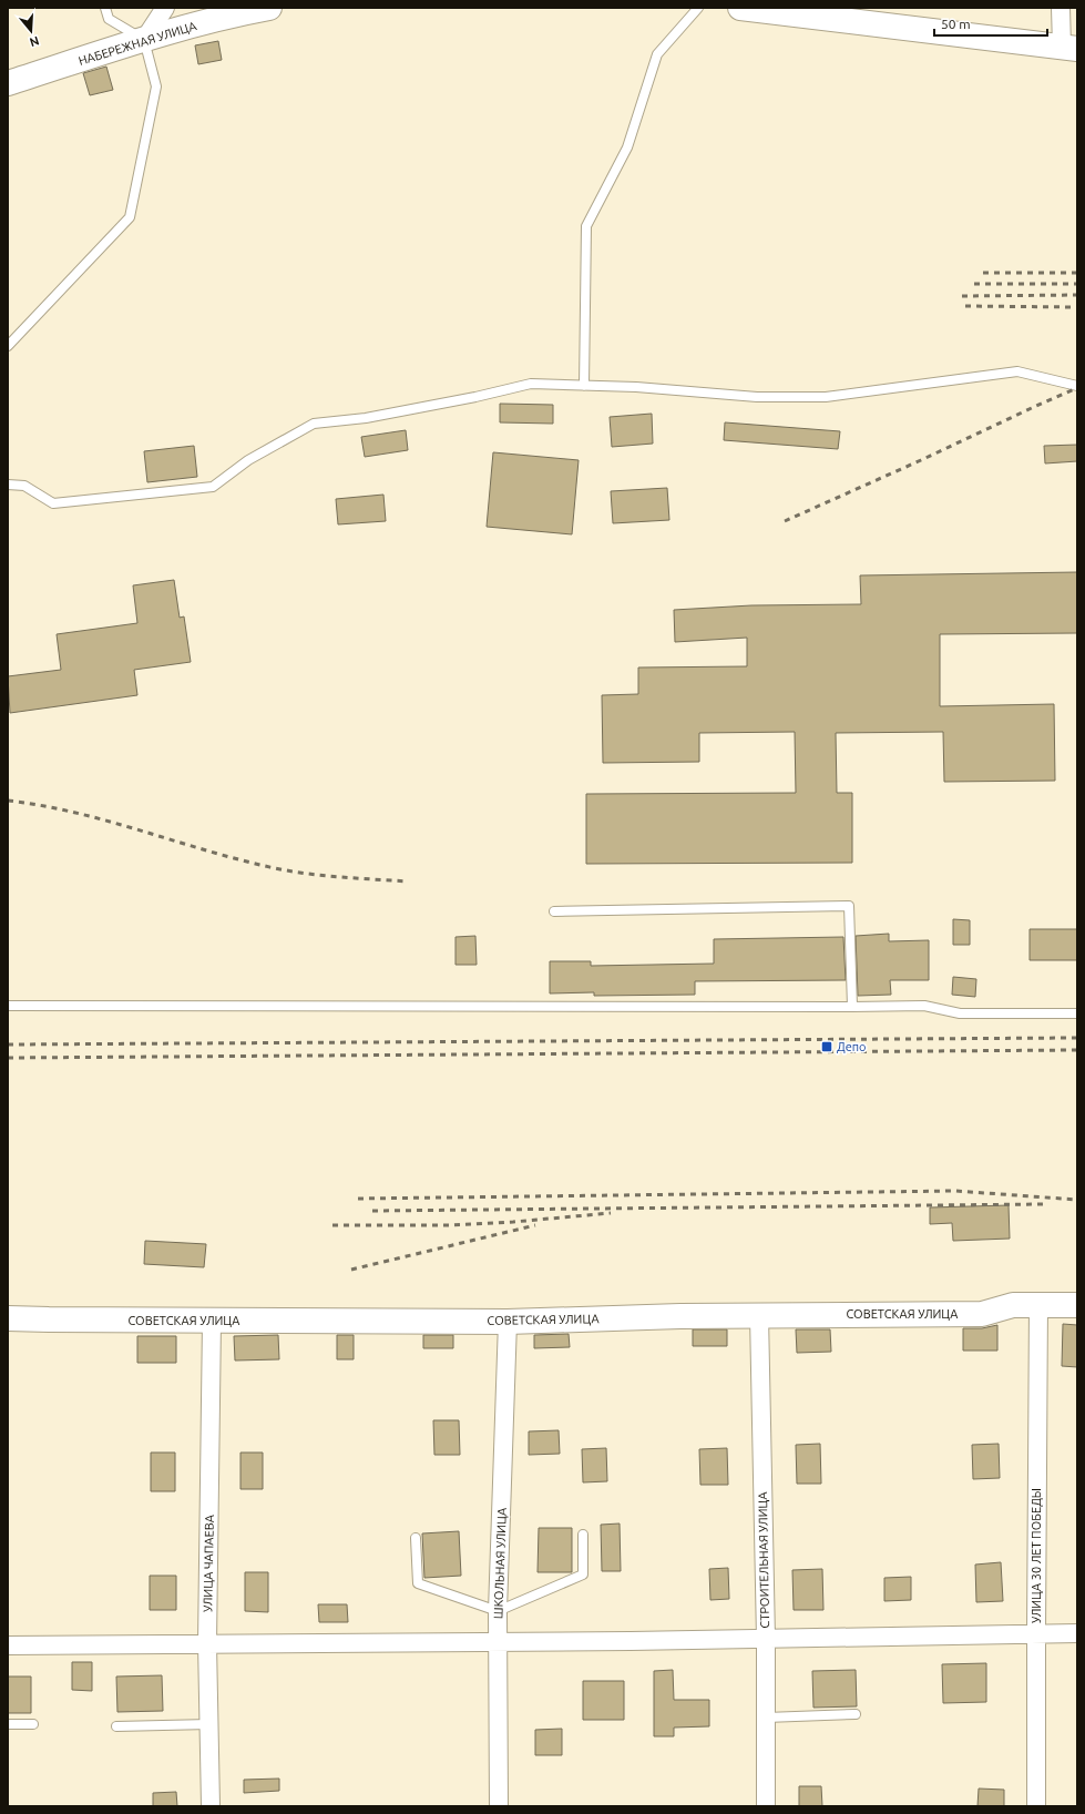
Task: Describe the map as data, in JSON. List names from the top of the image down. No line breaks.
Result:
{"streets":{"street":["НАБЕРЕЖНАЯ УЛИЦА","СОВЕТСКАЯ УЛИЦА","УЛИЦА 30 ЛЕТ ПОБЕДЫ","СТРОИТЕЛЬНАЯ УЛИЦА","УЛИЦА ЧАПАЕВА","ШКОЛЬНАЯ УЛИЦА"]},"crossings":[["СОВЕТСКАЯ УЛИЦА","УЛИЦА 30 ЛЕТ ПОБЕДЫ"],["СОВЕТСКАЯ УЛИЦА","СТРОИТЕЛЬНАЯ УЛИЦА"],["СОВЕТСКАЯ УЛИЦА","УЛИЦА ЧАПАЕВА"],["СОВЕТСКАЯ УЛИЦА","ШКОЛЬНАЯ УЛИЦА"]],"places":{"transit":["Депо"]},"scale_bar":"50 m","north":"bottom"}
